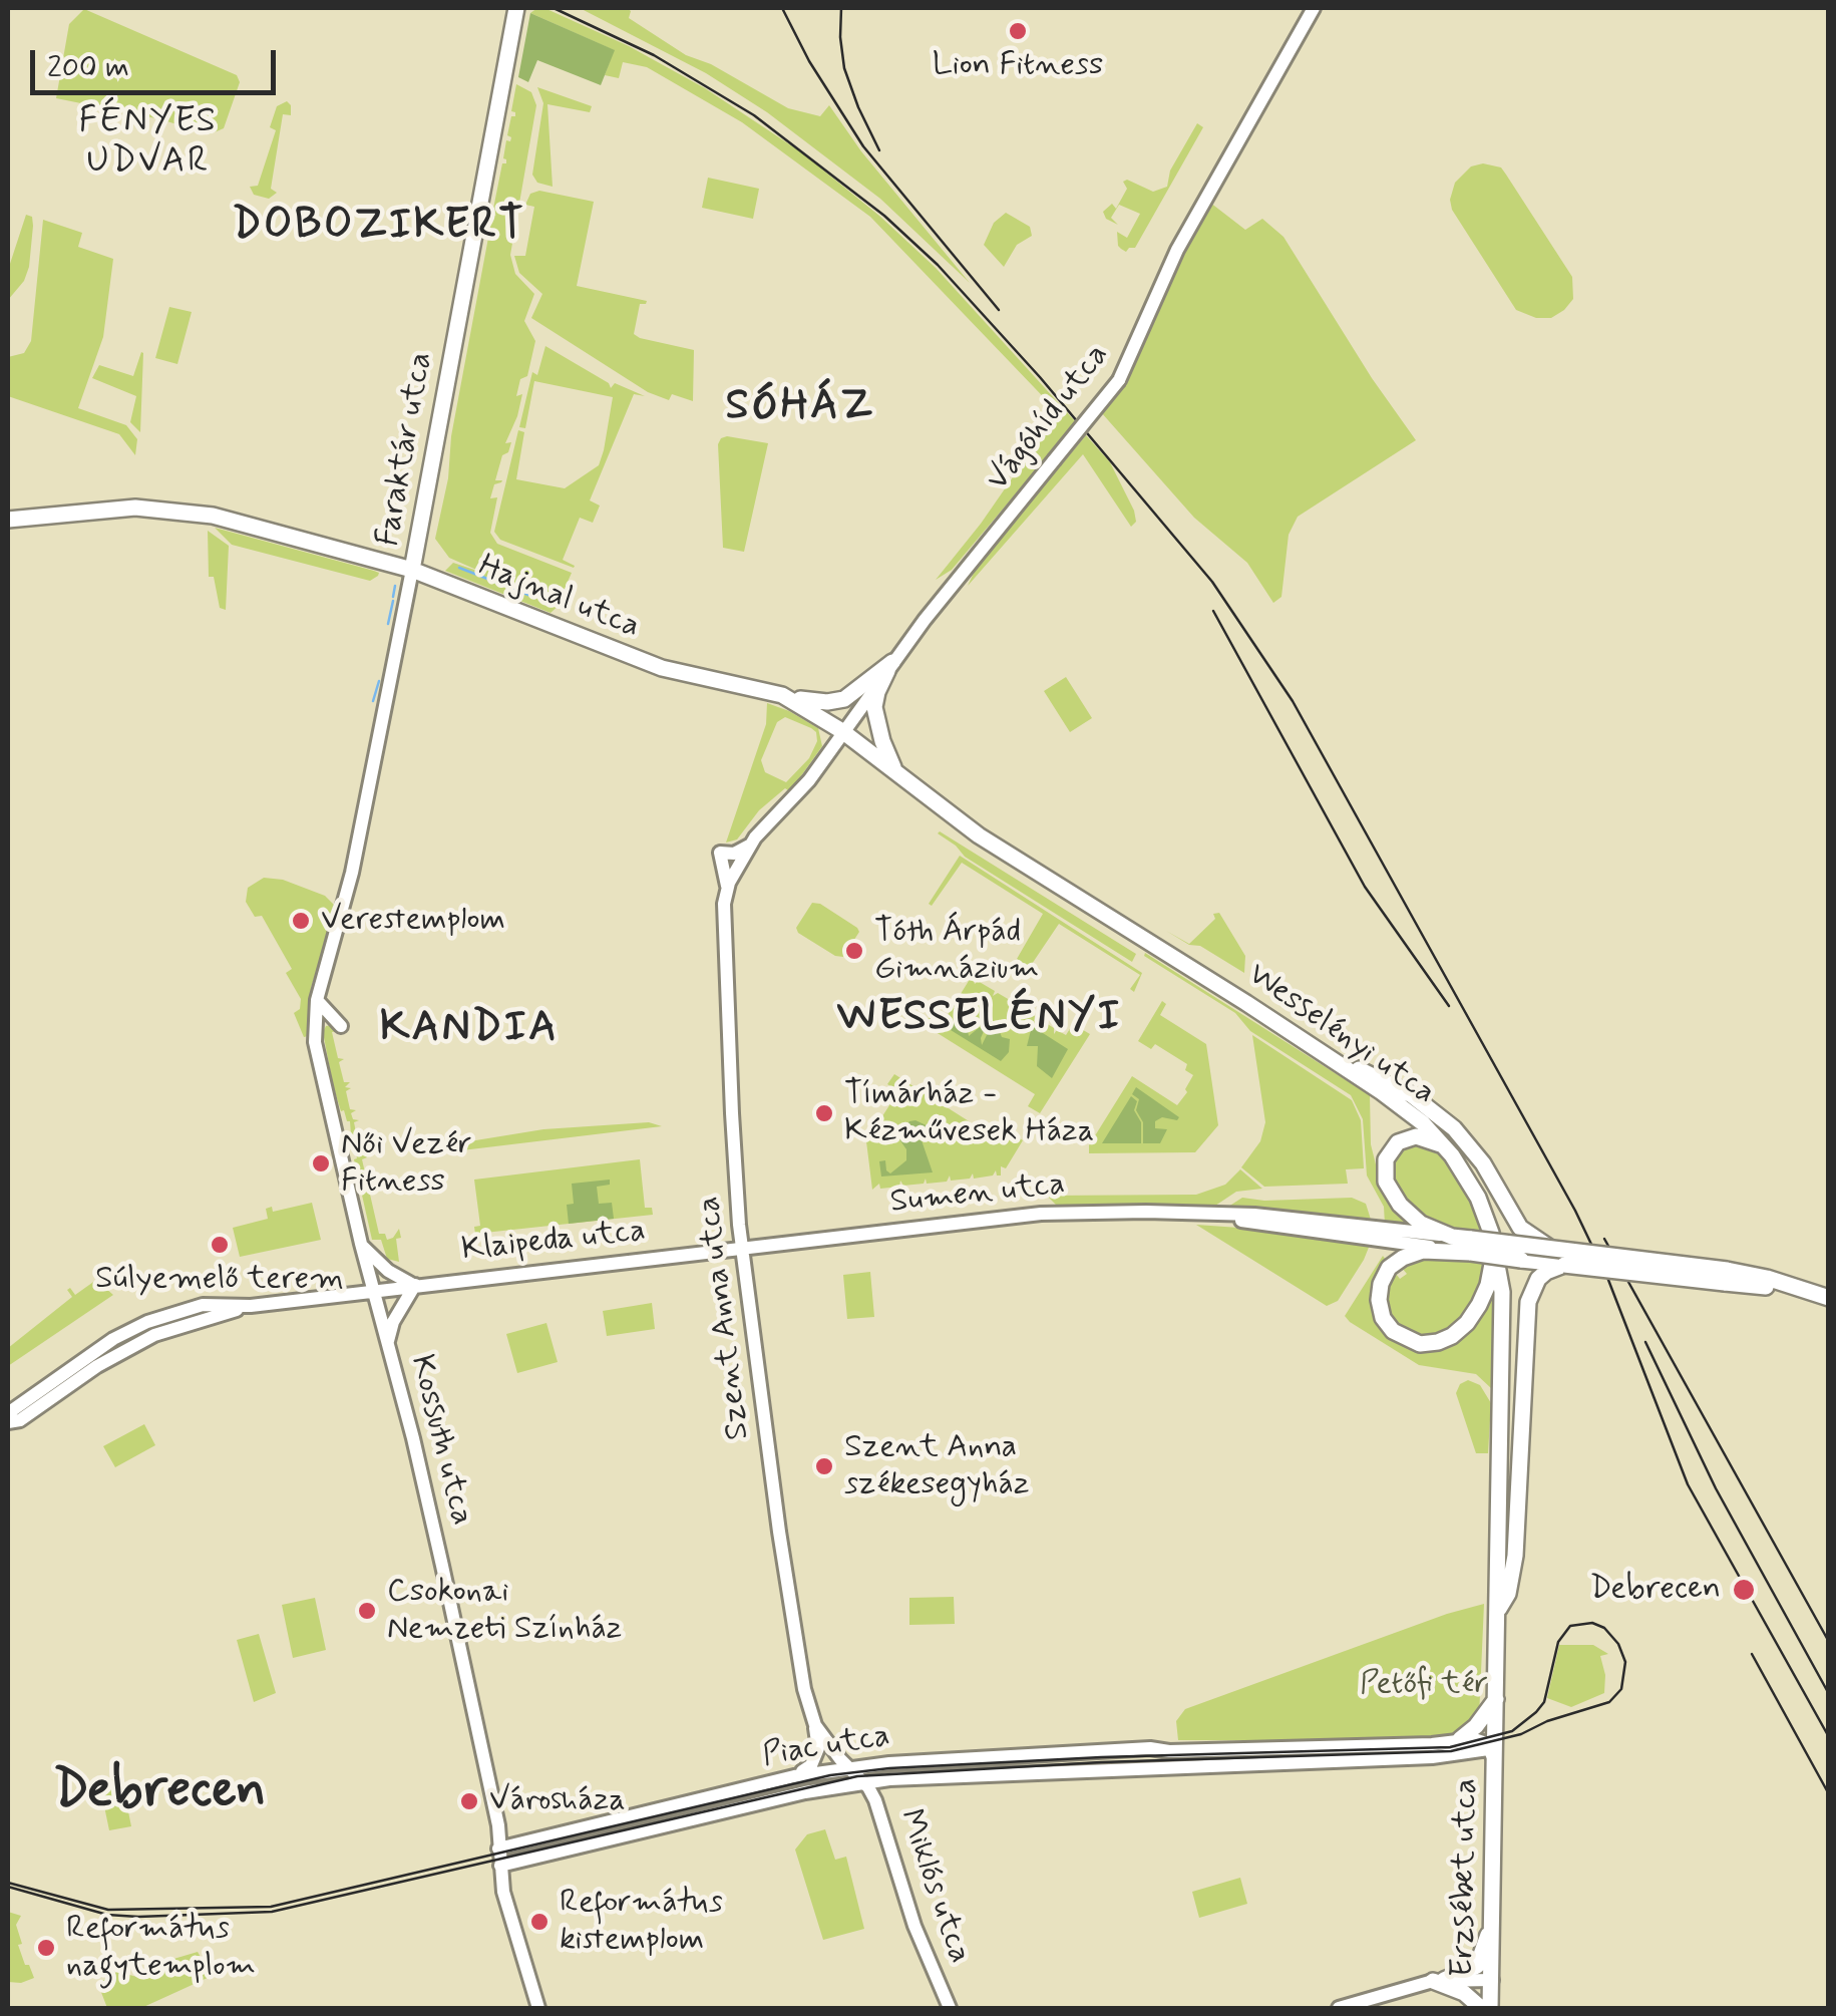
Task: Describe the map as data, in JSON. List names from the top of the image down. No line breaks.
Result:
{"streets":{"main road":["Faraktár utca","Hajnal utca","Wesselényi utca","Erzsébet utca"],"street":["Vágóhíd utca","Sumen utca","Klaipeda utca","Szent Anna utca","Kossuth utca","Piac utca","Miklós utca"]},"crossings":[["Vágóhíd utca","Hajnal utca"],["Vágóhíd utca","Wesselényi utca"],["Vágóhíd utca","Szent Anna utca"],["Faraktár utca","Hajnal utca"],["Faraktár utca","Kossuth utca"],["Hajnal utca","Wesselényi utca"],["Wesselényi utca","Erzsébet utca"],["Sumen utca","Klaipeda utca"],["Sumen utca","Szent Anna utca"],["Klaipeda utca","Szent Anna utca"],["Klaipeda utca","Kossuth utca"],["Szent Anna utca","Piac utca"],["Szent Anna utca","Miklós utca"],["Kossuth utca","Piac utca"],["Piac utca","Miklós utca"]],"districts":["FÉNYES UDVAR","DOBOZIKERT","SÓHÁZ","WESSELÉNYI","KANDIA","Debrecen"],"parks":["Petőfi tér"],"places":["Lion Fitness","Verestemplom","Tóth Árpád Gimnázium","Tímárház - Kézművesek Háza","Női Vezér Fitness","Súlyemelő terem","Szent Anna székesegyház","Debrecen","Csokonai Nemzeti Színház","Városháza","Református kistemplom","Református nagytemplom"],"scale_bar":"200 m"}
